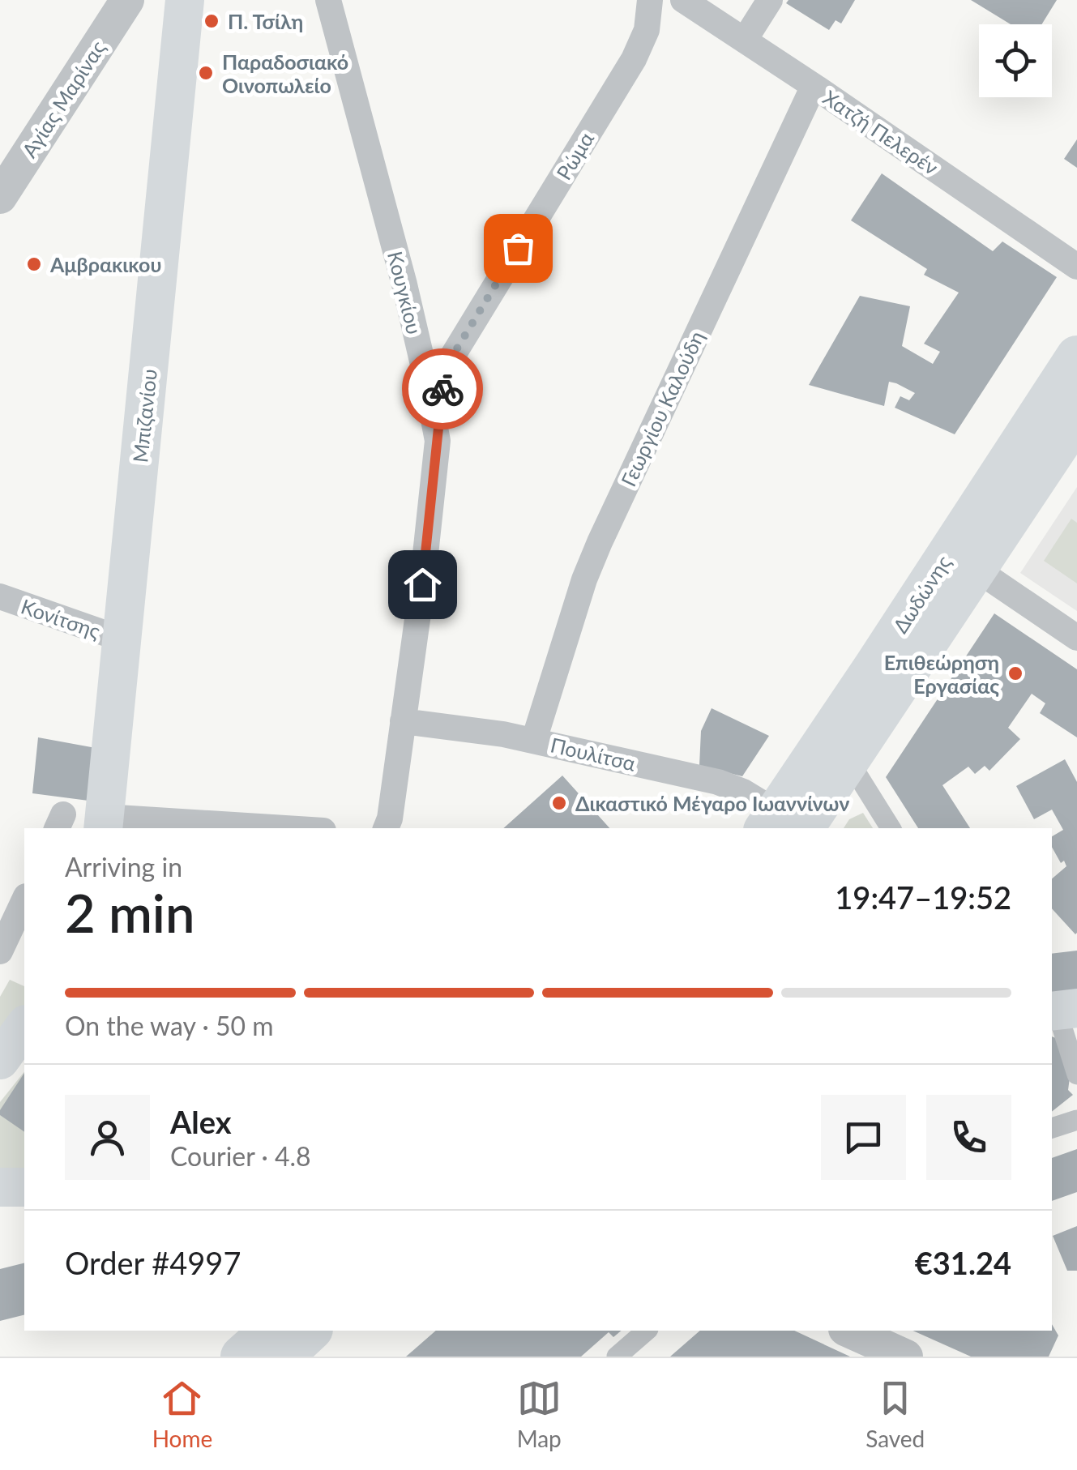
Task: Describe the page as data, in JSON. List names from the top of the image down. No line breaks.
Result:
{"streets":{"main road":["Μπιζανίου","Δωδώνης"],"street":["Αγίας Μαρίνας","Χατζή Πελερέν","Ρώμα","Κουγκίου","Γεωργίου Καλούδη","Κονίτσης","Πουλίτσα"]},"crossings":[["Χατζή Πελερέν","Γεωργίου Καλούδη"],["Ρώμα","Κουγκίου"],["Κουγκίου","Πουλίτσα"],["Γεωργίου Καλούδη","Πουλίτσα"],["Μπιζανίου","Κονίτσης"],["Δωδώνης","Πουλίτσα"]],"places":["Π. Τσίλη","Παραδοσιακό Οινοπωλείο","Αμβρακικου","Επιθεώρηση Εργασίας","Δικαστικό Μέγαρο Ιωαννίνων"],"page":{"heading":["2 min","Arriving in","19:47–19:52"],"panel":["Alex","Courier · 4.8","Order #4997","€31.24"],"bar":"On the way · 50 m","tabs":["Home","Map","Saved"]}}
